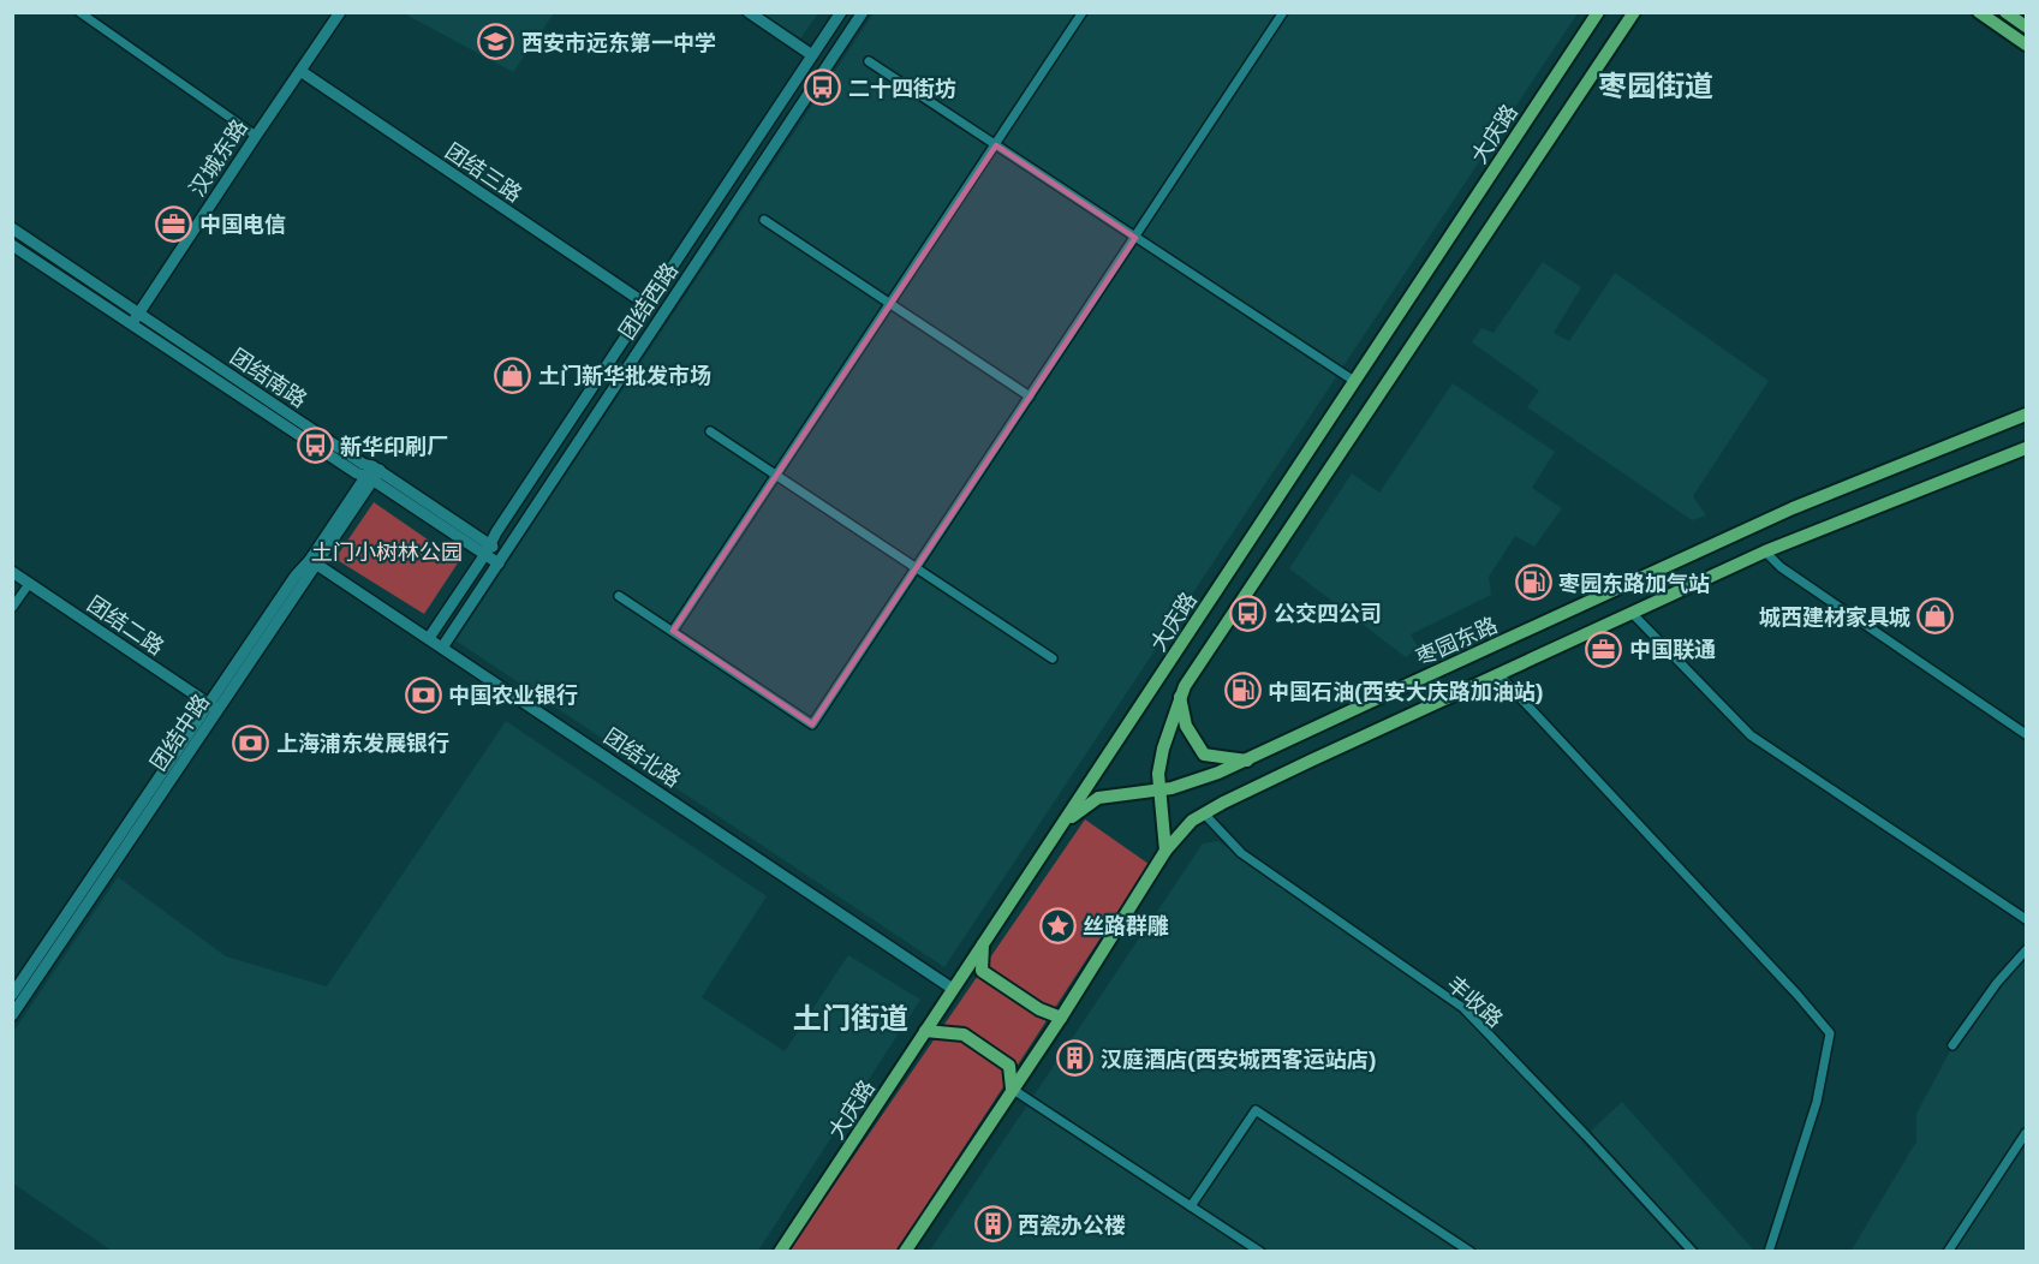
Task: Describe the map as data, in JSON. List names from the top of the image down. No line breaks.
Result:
{"streets":{"main road":["大庆路","枣园东路"],"street":["汉城东路","团结三路","团结西路","团结南路","团结二路","团结中路","团结北路","丰收路"]},"crossings":[["大庆路","枣园东路"],["大庆路","团结北路"],["汉城东路","团结三路"],["汉城东路","团结南路"],["团结三路","团结西路"],["团结西路","团结南路"],["团结西路","团结北路"],["团结南路","团结中路"],["团结二路","团结中路"],["团结中路","团结北路"]],"districts":["枣园街道","土门街道"],"parks":["土门小树林公园"],"places":{"school or university":["西安市远东第一中学"],"bus stop":["二十四街坊","新华印刷厂","公交四公司"],"office":["中国电信","中国联通"],"shop":["土门新华批发市场","城西建材家具城"],"fuel station":["枣园东路加气站","中国石油(西安大庆路加油站)"],"bank":["中国农业银行","上海浦东发展银行"],"place":["丝路群雕"],"building":["汉庭酒店(西安城西客运站店)","西瓷办公楼"]}}
